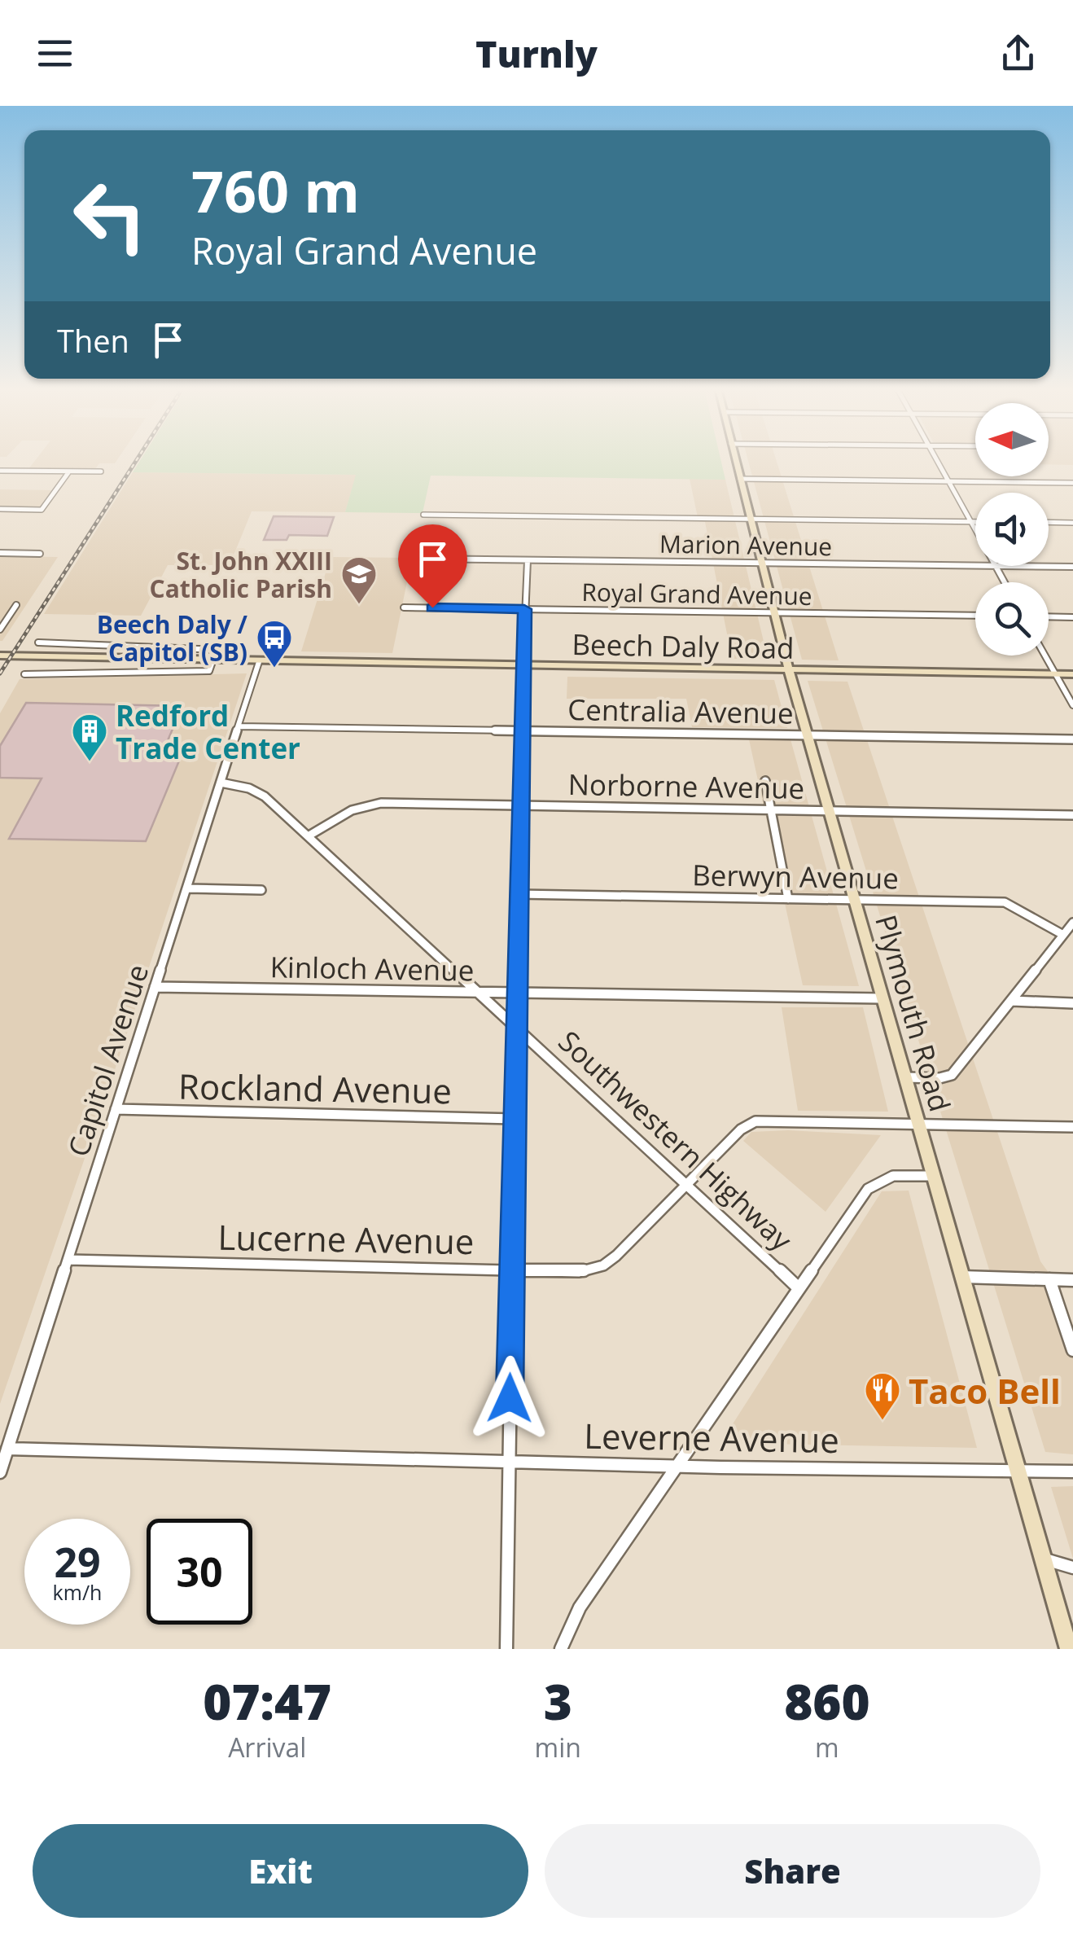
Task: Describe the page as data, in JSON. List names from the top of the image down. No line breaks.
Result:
{"streets":{"main road":["Beech Daly Road","Plymouth Road"],"street":["Marion Avenue","Royal Grand Avenue","Centralia Avenue","Norborne Avenue","Berwyn Avenue","Kinloch Avenue","Capitol Avenue","Rockland Avenue","Southwestern Highway","Lucerne Avenue","Leverne Avenue"]},"crossings":[["Marion Avenue","Plymouth Road"],["Royal Grand Avenue","Plymouth Road"],["Beech Daly Road","Plymouth Road"],["Beech Daly Road","Capitol Avenue"],["Centralia Avenue","Plymouth Road"],["Centralia Avenue","Capitol Avenue"],["Norborne Avenue","Plymouth Road"],["Norborne Avenue","Southwestern Highway"],["Berwyn Avenue","Plymouth Road"],["Kinloch Avenue","Plymouth Road"],["Kinloch Avenue","Capitol Avenue"],["Kinloch Avenue","Southwestern Highway"],["Plymouth Road","Lucerne Avenue"],["Plymouth Road","Leverne Avenue"],["Capitol Avenue","Rockland Avenue"],["Capitol Avenue","Southwestern Highway"],["Capitol Avenue","Lucerne Avenue"],["Capitol Avenue","Leverne Avenue"],["Southwestern Highway","Lucerne Avenue"]],"places":{"school or university":["St. John XXIII Catholic Parish"],"bus stop":["Beech Daly / Capitol (SB)"],"building":["Redford Trade Center"],"restaurant":["Taco Bell"]},"north":"left","page":{"header":"Turnly","turn":["760 m","Royal Grand Avenue"],"then":"Then","speed":"29 km/h","limit":"30","eta":["07:47","Arrival","3","min","860","m"],"buttons":["Exit","Share"]}}
